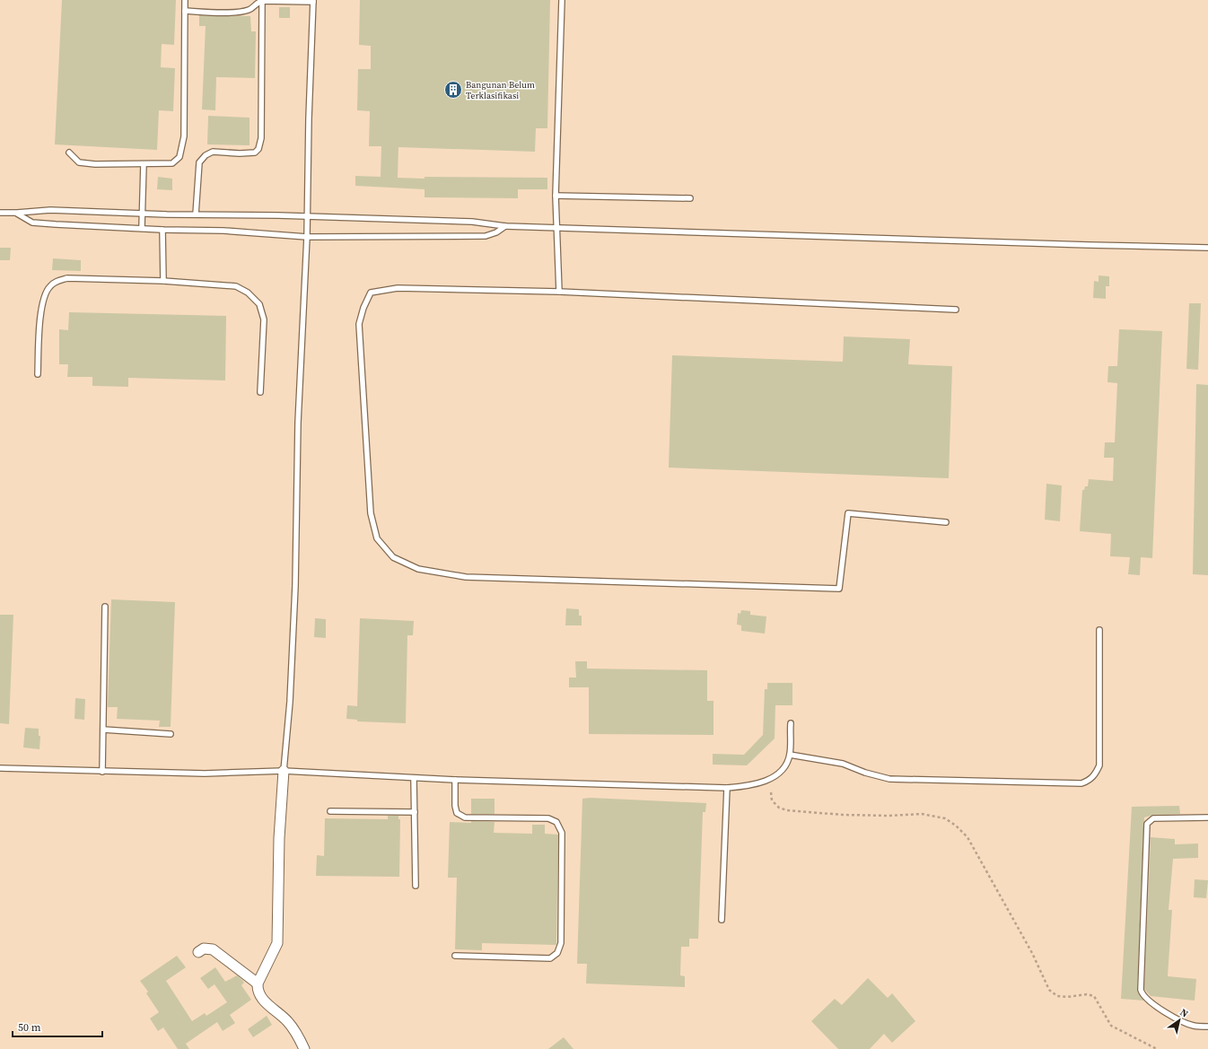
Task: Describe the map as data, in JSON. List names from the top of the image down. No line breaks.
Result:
{"places":{"building":["Bangunan Belum Terklasifikasi"]},"scale_bar":"50 m","north":"top right"}
